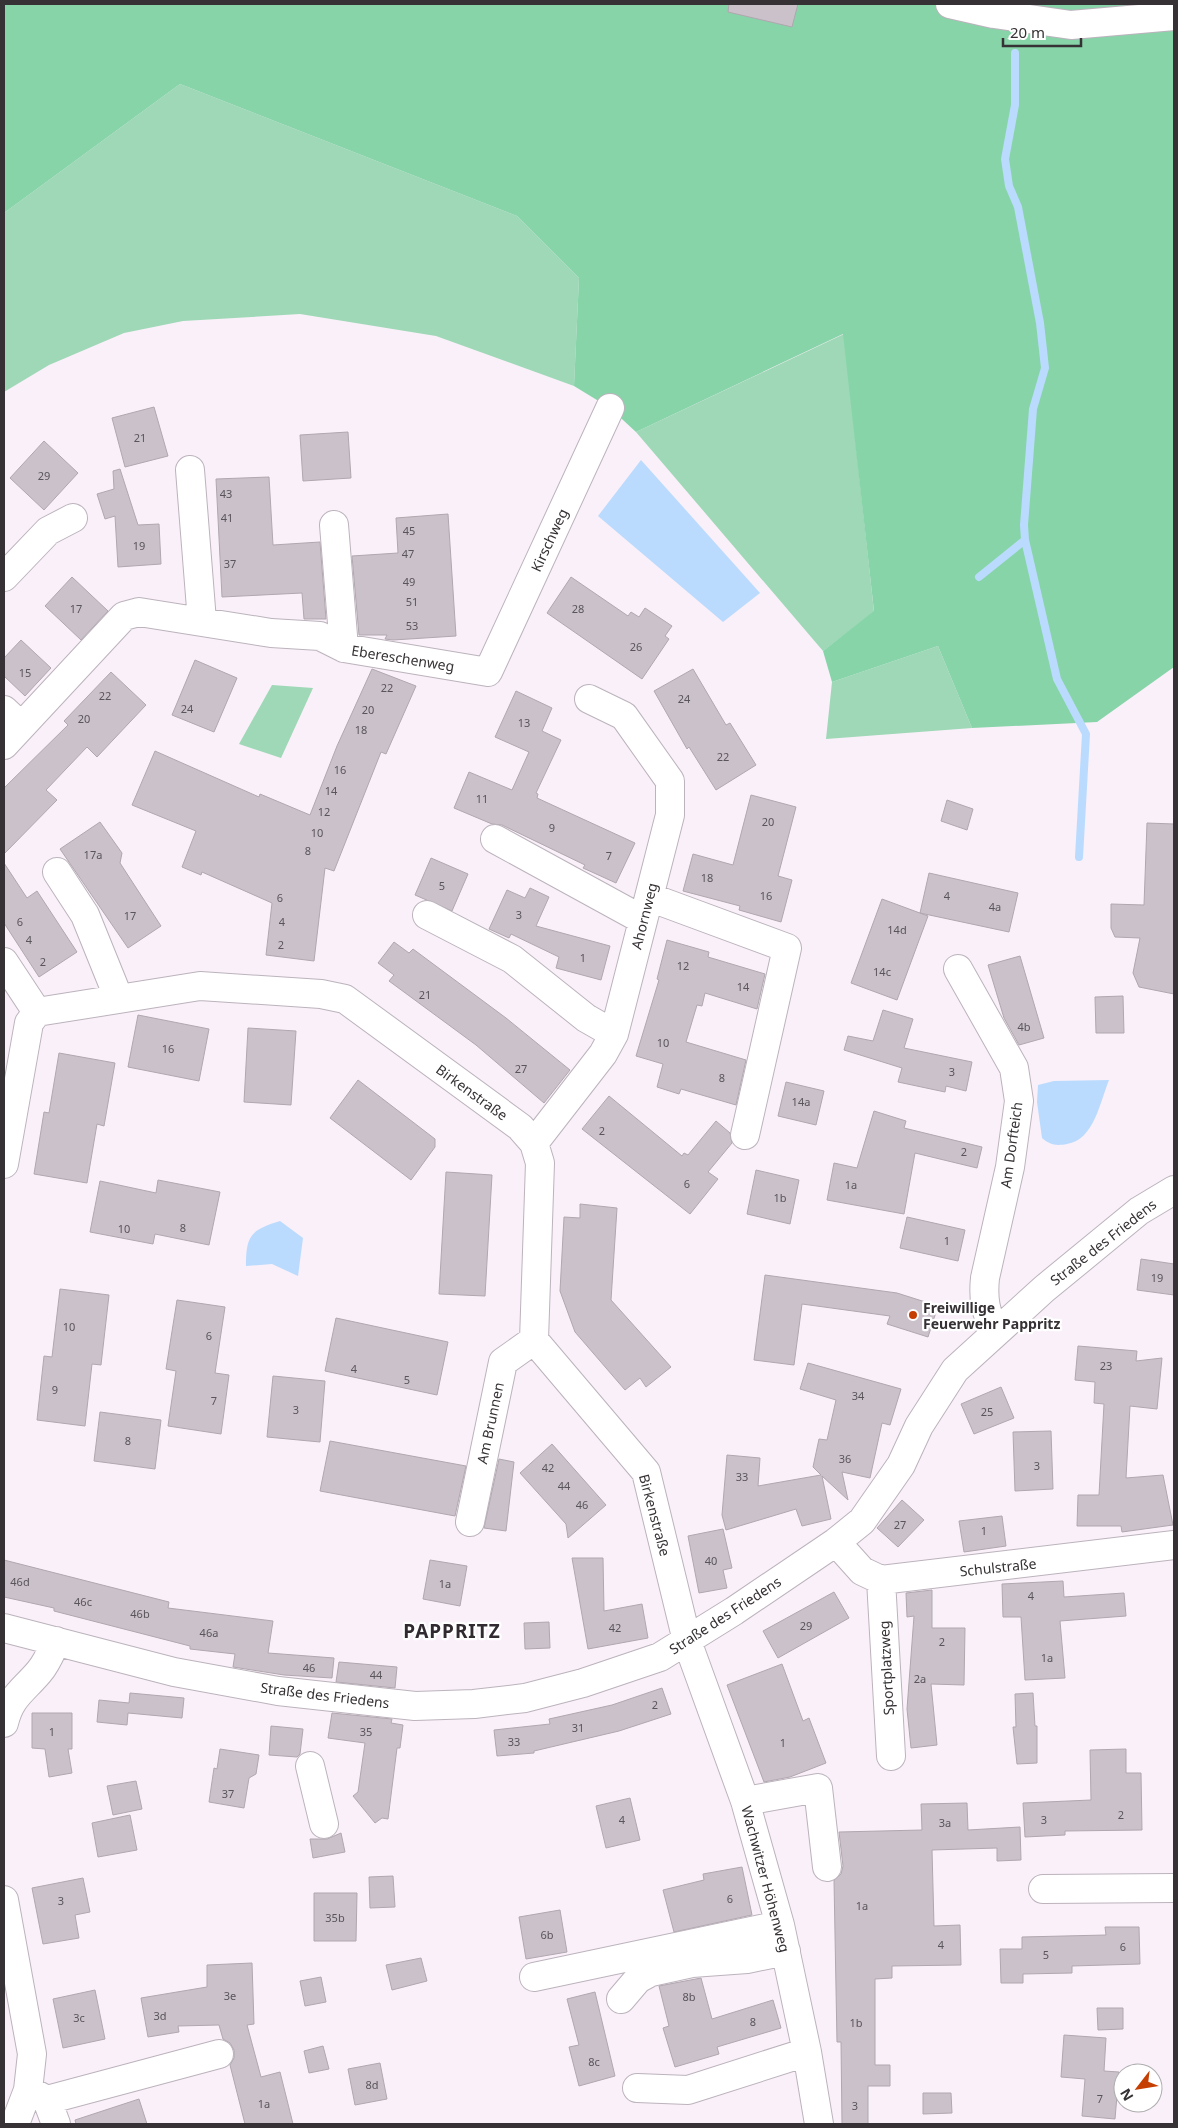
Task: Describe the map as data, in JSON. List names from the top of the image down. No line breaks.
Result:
{"streets":{"street":["Kirschweg","Ebereschenweg","Ahornweg","Birkenstraße","Am Dorfteich","Straße des Friedens","Am Brunnen","Schulstraße","Sportplatzweg","Wachwitzer Höhenweg"]},"crossings":[["Kirschweg","Ebereschenweg"],["Ahornweg","Birkenstraße"],["Birkenstraße","Straße des Friedens"],["Birkenstraße","Am Brunnen"],["Birkenstraße","Wachwitzer Höhenweg"],["Am Dorfteich","Straße des Friedens"],["Straße des Friedens","Wachwitzer Höhenweg"],["Schulstraße","Sportplatzweg"]],"districts":["PAPPRITZ"],"places":["Freiwillige Feuerwehr Pappritz"],"house_numbers":["21","29","43","41","45","19","47","37","49","51","17","28","53","26","15","22","22","24","24","20","20","13","18","22","16","14","11","12","20","9","10","8","17a","7","18","5","16","4","6","4a","3","17","6","4","14d","4","2","1","2","12","14c","14","21","4b","10","16","27","3","8","14a","2","2","6","1a","1b","8","10","1","19","10","6","23","4","5","9","34","7","3","25","8","36","3","42","33","44","46","27","1","40","46d","1a","4","46c","46b","29","42","46a","2","1a","46","44","2a","2","31","1","35","33","1","37","2","4","3","3a","6","3","1a","35b","6b","4","6","5","3e","8b","3d","3c","8","1b","8c","8d","7","1a","3"],"scale_bar":"20 m","north":"bottom left"}
